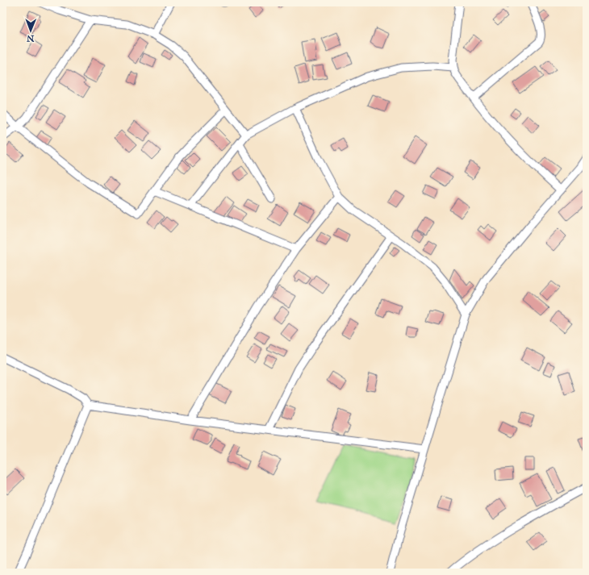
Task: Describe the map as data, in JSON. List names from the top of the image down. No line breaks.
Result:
{"north":"bottom"}
